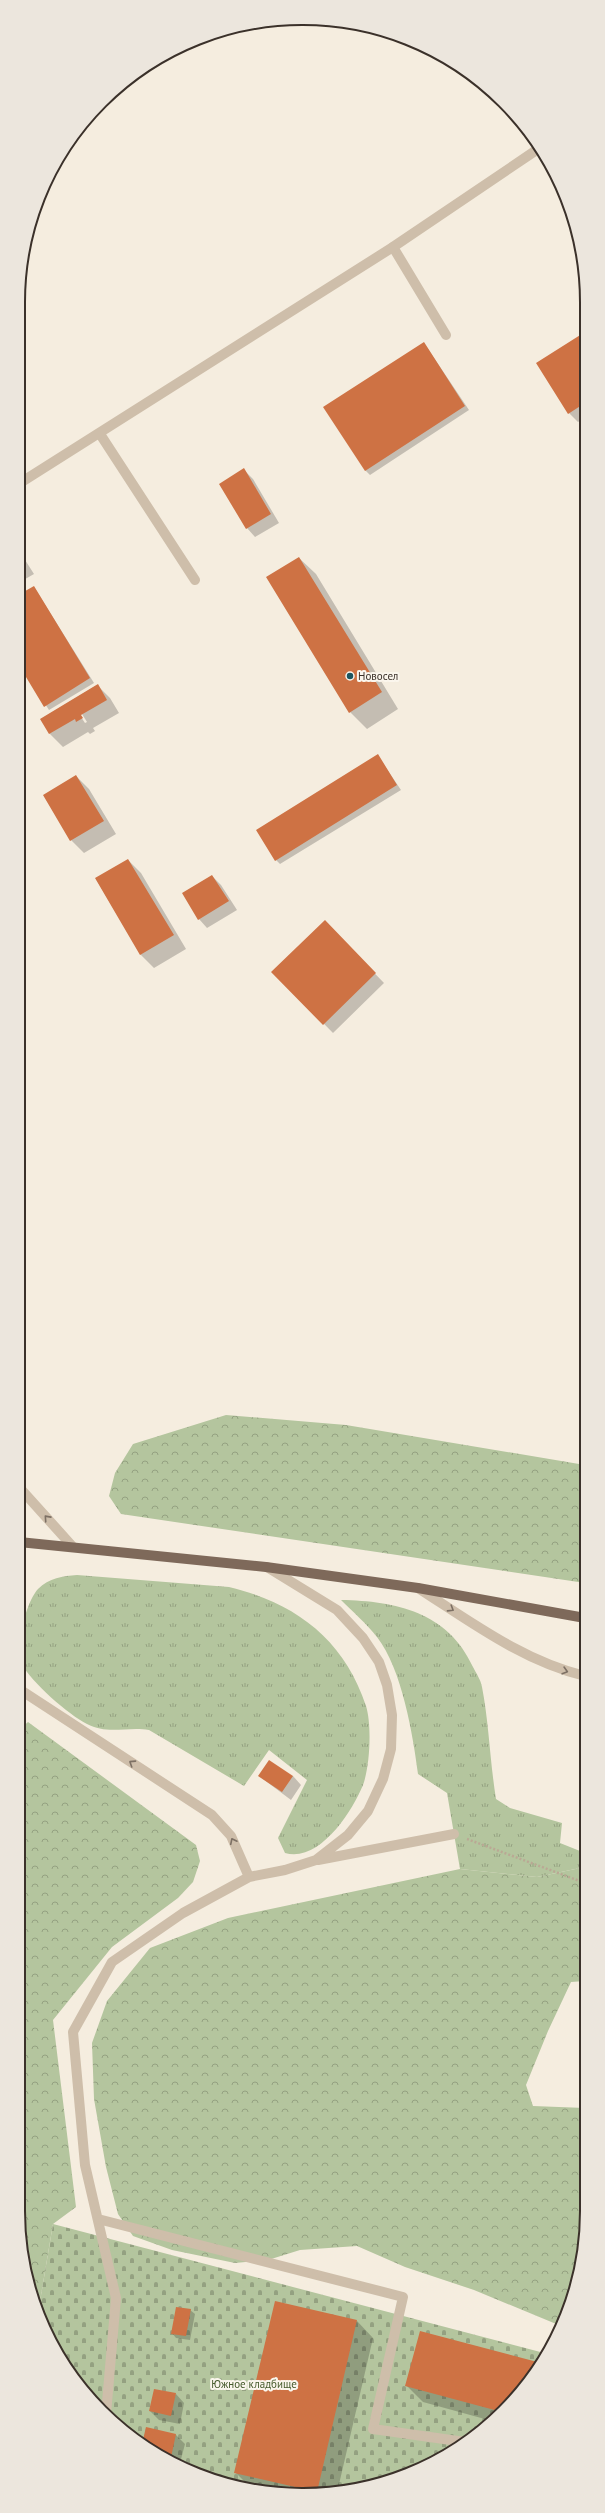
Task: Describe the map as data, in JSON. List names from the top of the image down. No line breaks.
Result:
{"parks":["Южное кладбище"],"places":["Новосел"]}
